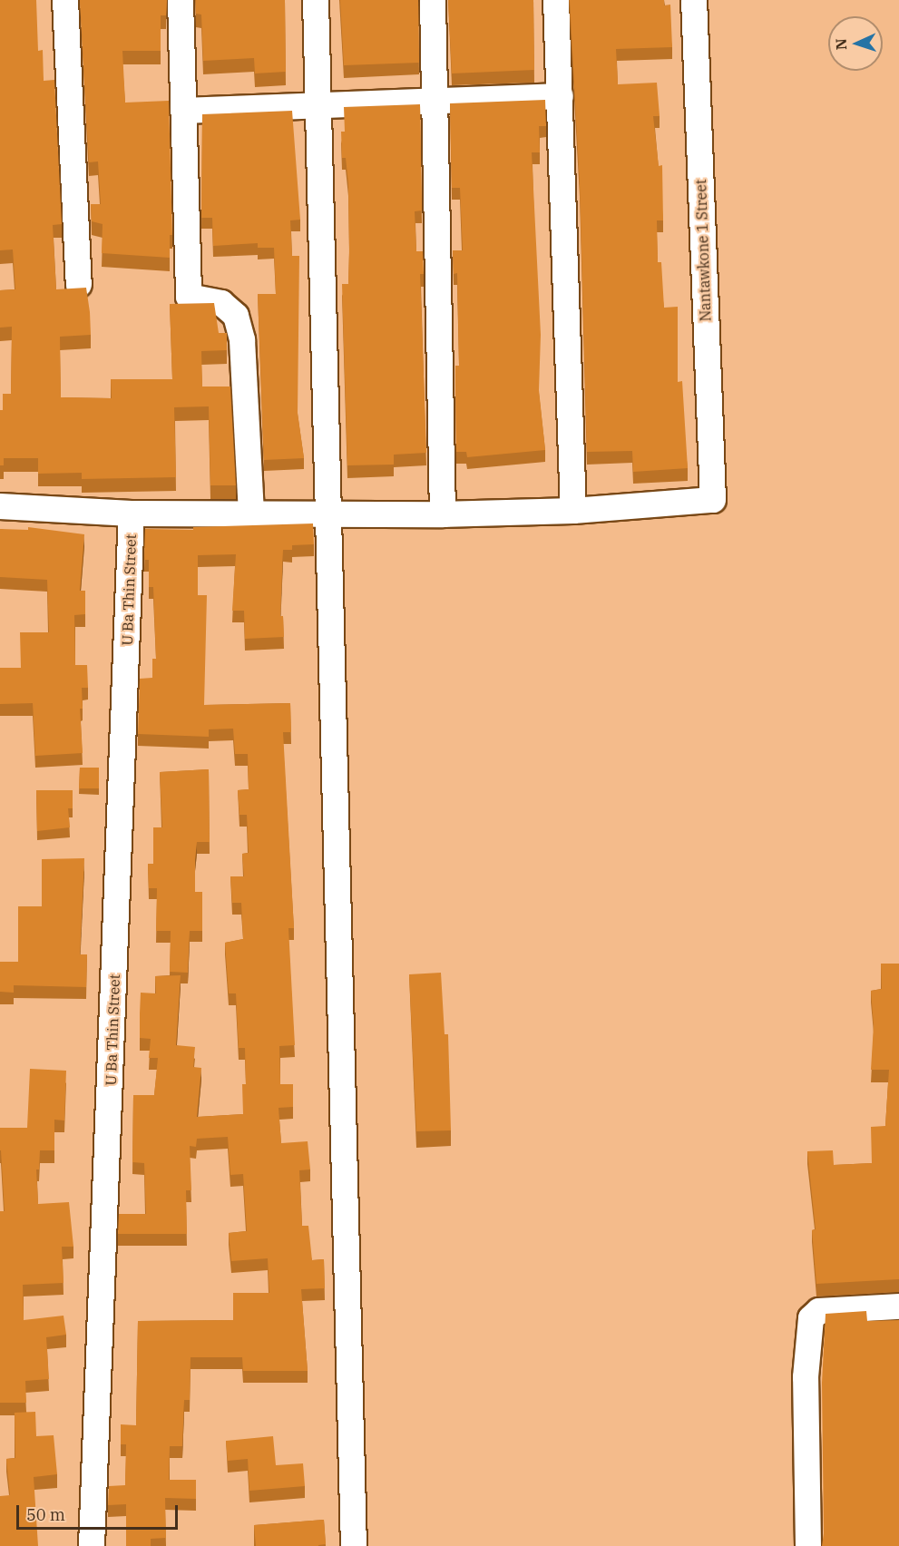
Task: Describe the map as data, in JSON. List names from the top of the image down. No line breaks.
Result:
{"streets":{"street":["Nantawkone 1 Street","U Ba Thin Street"]},"scale_bar":"50 m","north":"left"}
